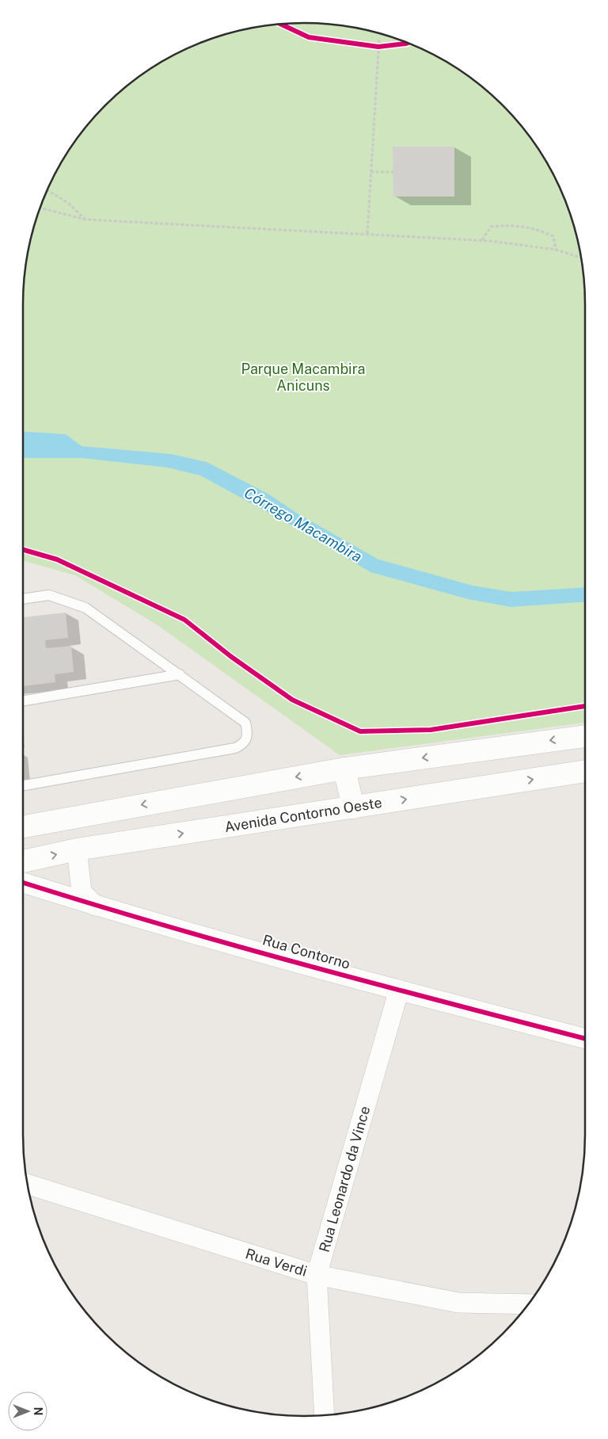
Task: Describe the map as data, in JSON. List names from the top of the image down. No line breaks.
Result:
{"streets":{"main road":["Avenida Contorno Oeste"],"street":["Rua Contorno","Rua Leonardo da Vince","Rua Verdi"]},"crossings":[["Rua Contorno","Rua Leonardo da Vince"],["Rua Leonardo da Vince","Rua Verdi"]],"water":["Córrego Macambira"],"parks":["Parque Macambira Anicuns"],"north":"right"}
